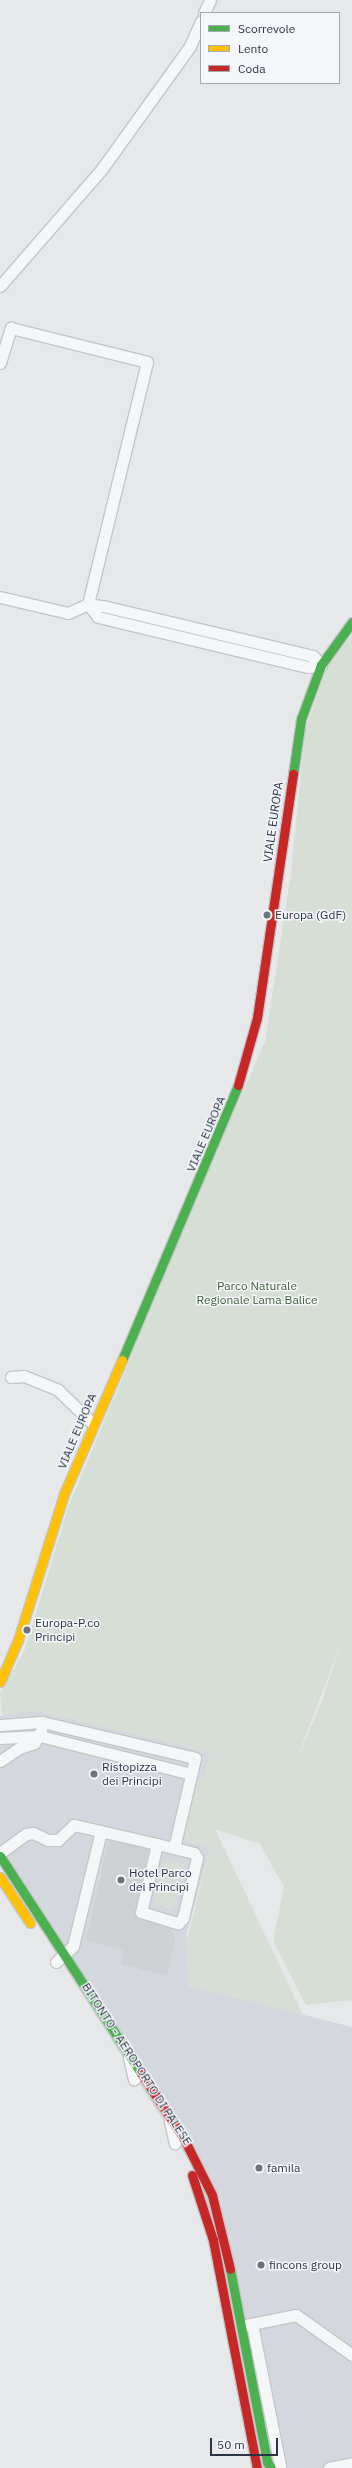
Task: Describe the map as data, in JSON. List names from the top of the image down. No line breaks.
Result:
{"streets":{"main road":["VIALE EUROPA","BITONTO - AEROPORTO DI PALESE"]},"parks":["Parco Naturale Regionale Lama Balice"],"places":["Europa (GdF)","Europa-P.co Principi","Ristopizza dei Principi","Hotel Parco dei Principi","famila","fincons group"],"legend":["Scorrevole","Lento","Coda"],"scale_bar":"50 m"}
